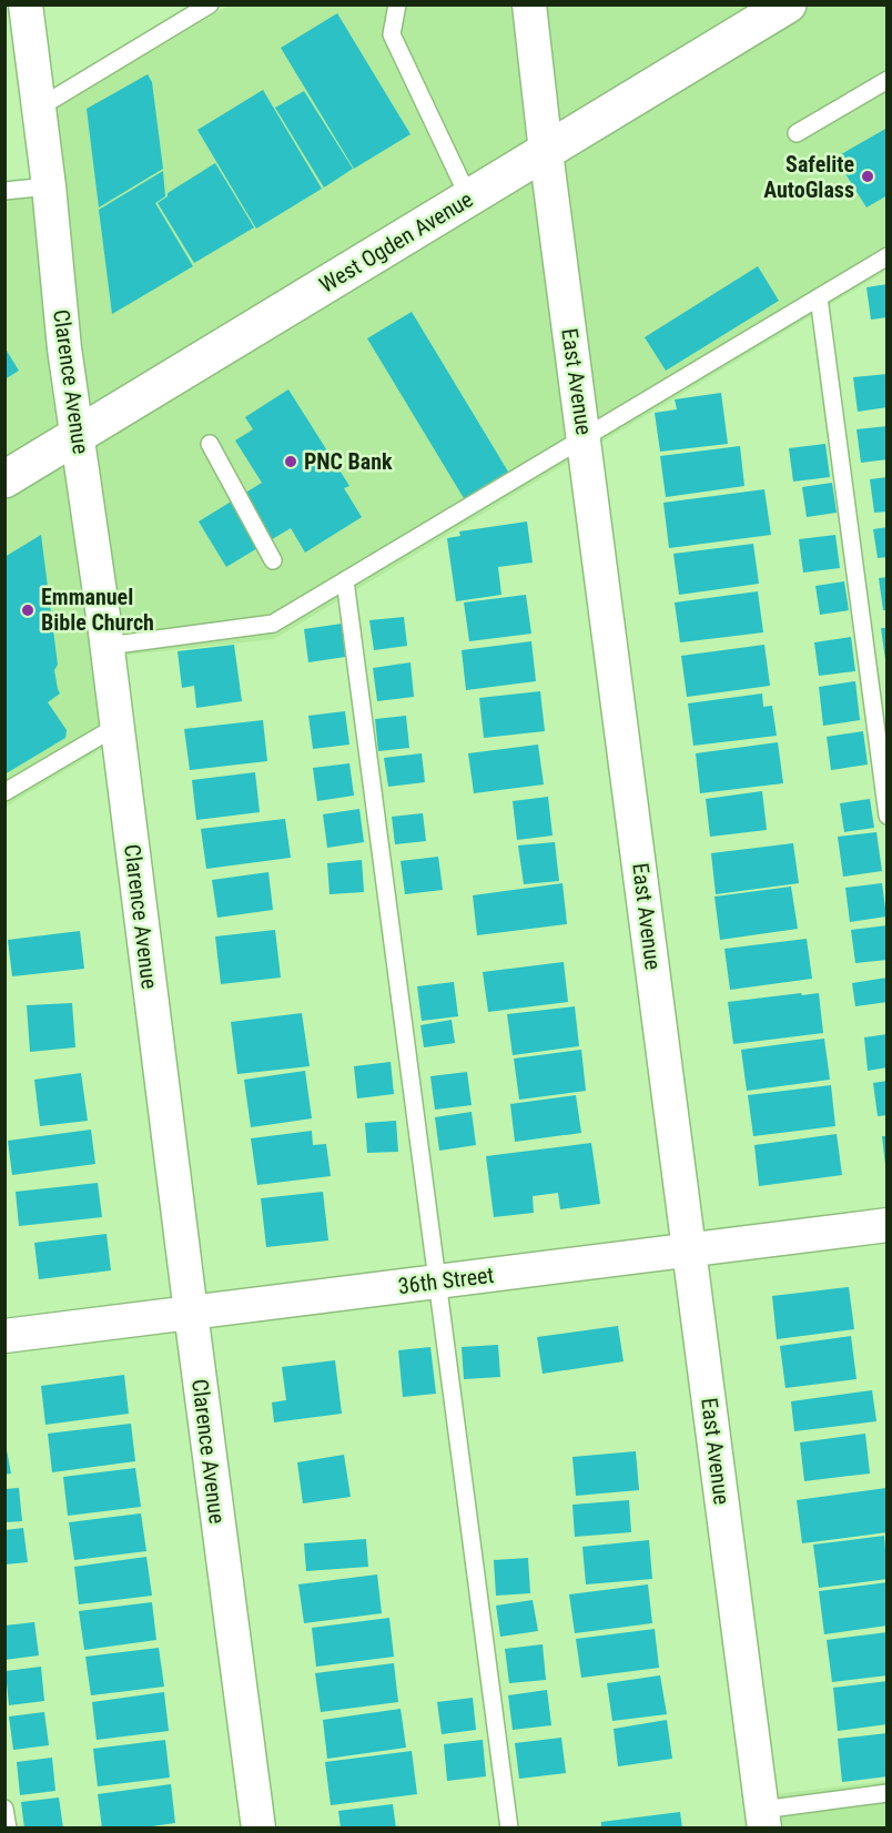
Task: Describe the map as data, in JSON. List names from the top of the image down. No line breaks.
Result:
{"streets":{"main road":["West Ogden Avenue"],"street":["Clarence Avenue","East Avenue","36th Street"]},"crossings":[["West Ogden Avenue","Clarence Avenue"],["West Ogden Avenue","East Avenue"],["Clarence Avenue","36th Street"],["East Avenue","36th Street"]],"places":["Safelite AutoGlass","PNC Bank","Emmanuel Bible Church"]}
